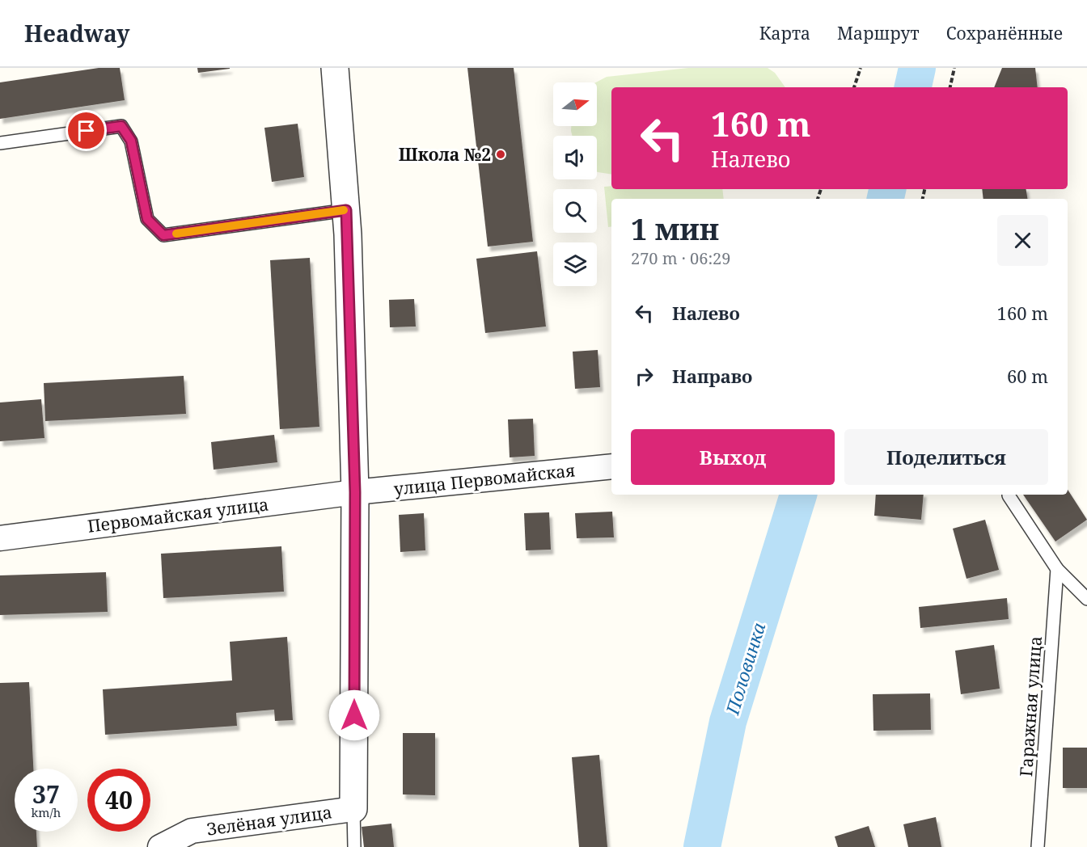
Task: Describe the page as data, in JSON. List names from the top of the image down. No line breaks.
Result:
{"streets":{"street":["улица Первомайская","Первомайская улица","Зелёная улица"],"lane":["Гаражная улица"]},"crossings":[["улица Первомайская","Первомайская улица"]],"water":["Половинка"],"places":["Школа №2"],"north":"right","page":{"header":"Headway","nav":["Карта","Маршрут","Сохранённые"],"turn":["160 m","Налево"],"heading":["1 мин","270 m · 06:29"],"list":[{"name":"Налево","value":"160 m"},{"name":"Направо","value":"60 m"}],"buttons":["Выход","Поделиться"],"speed":"37 km/h","limit":"40"}}
